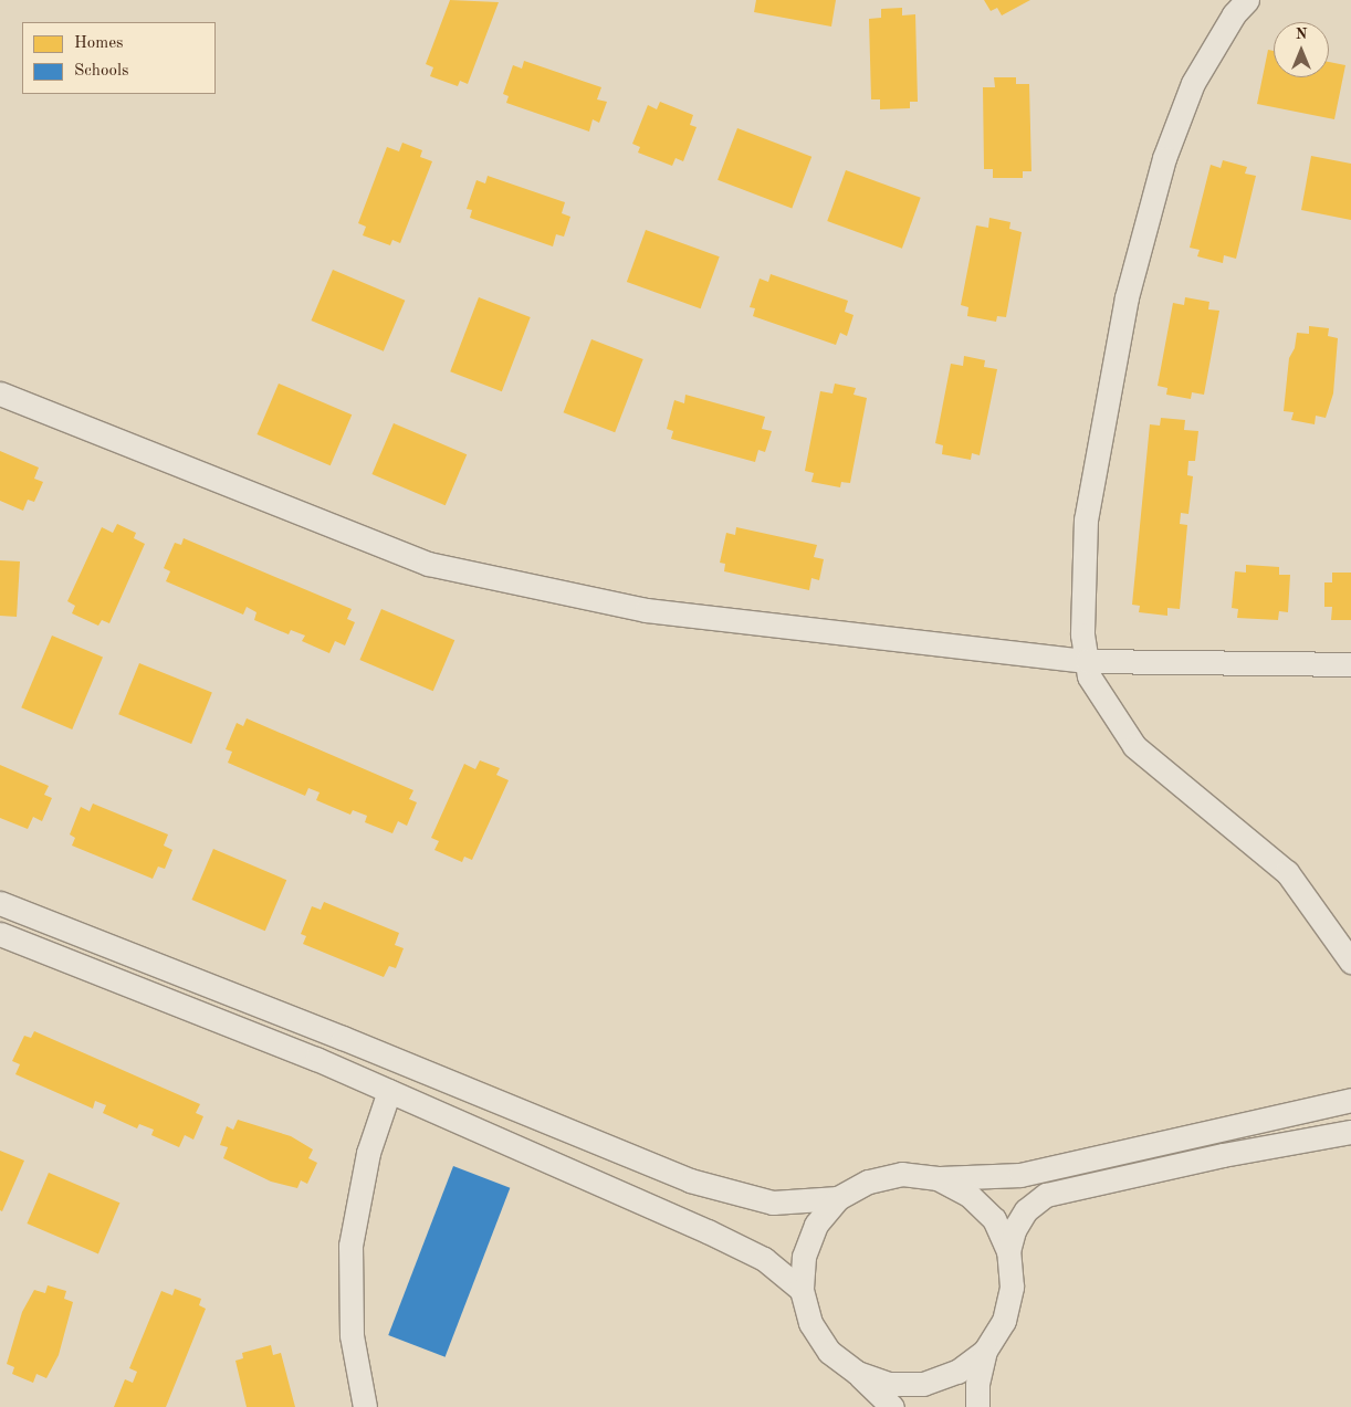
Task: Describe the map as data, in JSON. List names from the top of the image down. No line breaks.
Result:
{"legend":["Homes","Schools"],"north":"top"}
